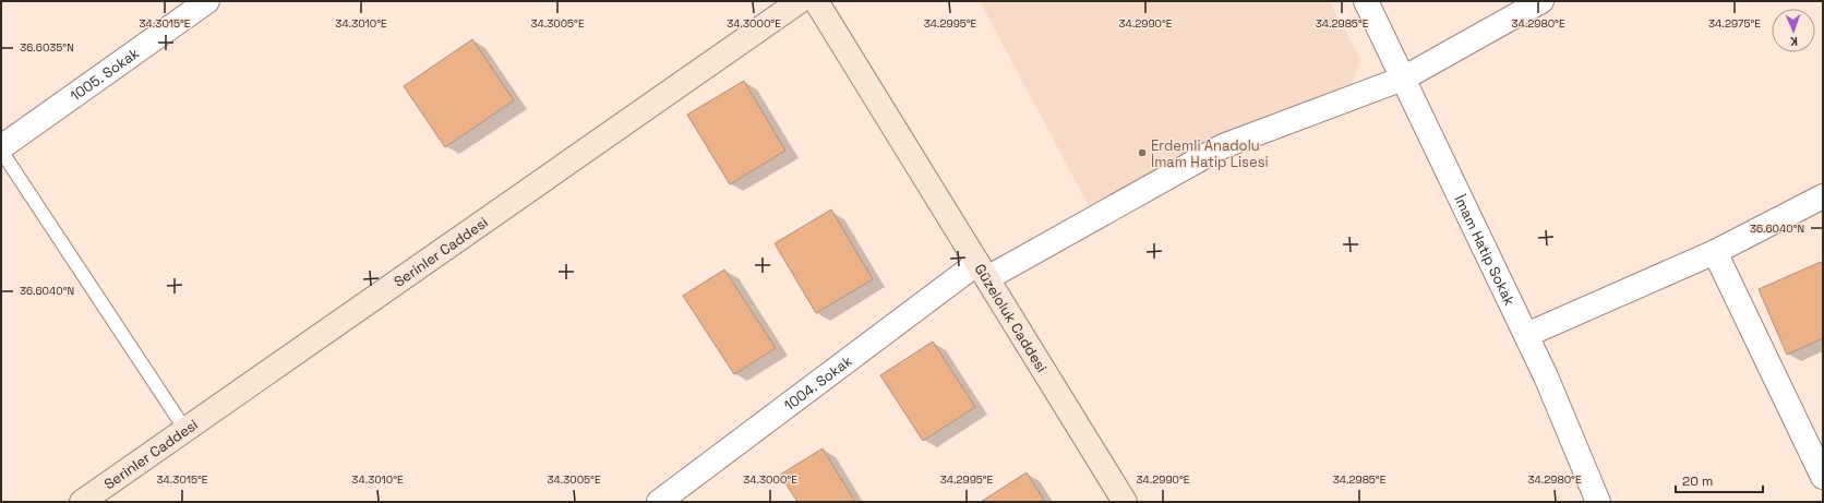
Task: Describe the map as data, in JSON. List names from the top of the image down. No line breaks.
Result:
{"streets":{"street":["1005. Sokak","İmam Hatip Sokak","Serinler Caddesi","Güzeloluk Caddesi","1004. Sokak"]},"crossings":[["İmam Hatip Sokak","1004. Sokak"],["Güzeloluk Caddesi","1004. Sokak"]],"places":["Erdemli Anadolu İmam Hatip Lisesi"],"scale_bar":"20 m","north":"bottom","coordinates":["34.3015°E","34.3010°E","34.3005°E","34.3000°E","34.2995°E","34.2990°E","34.2985°E","34.2980°E","34.2975°E","36.6035°N","36.6040°N"]}
